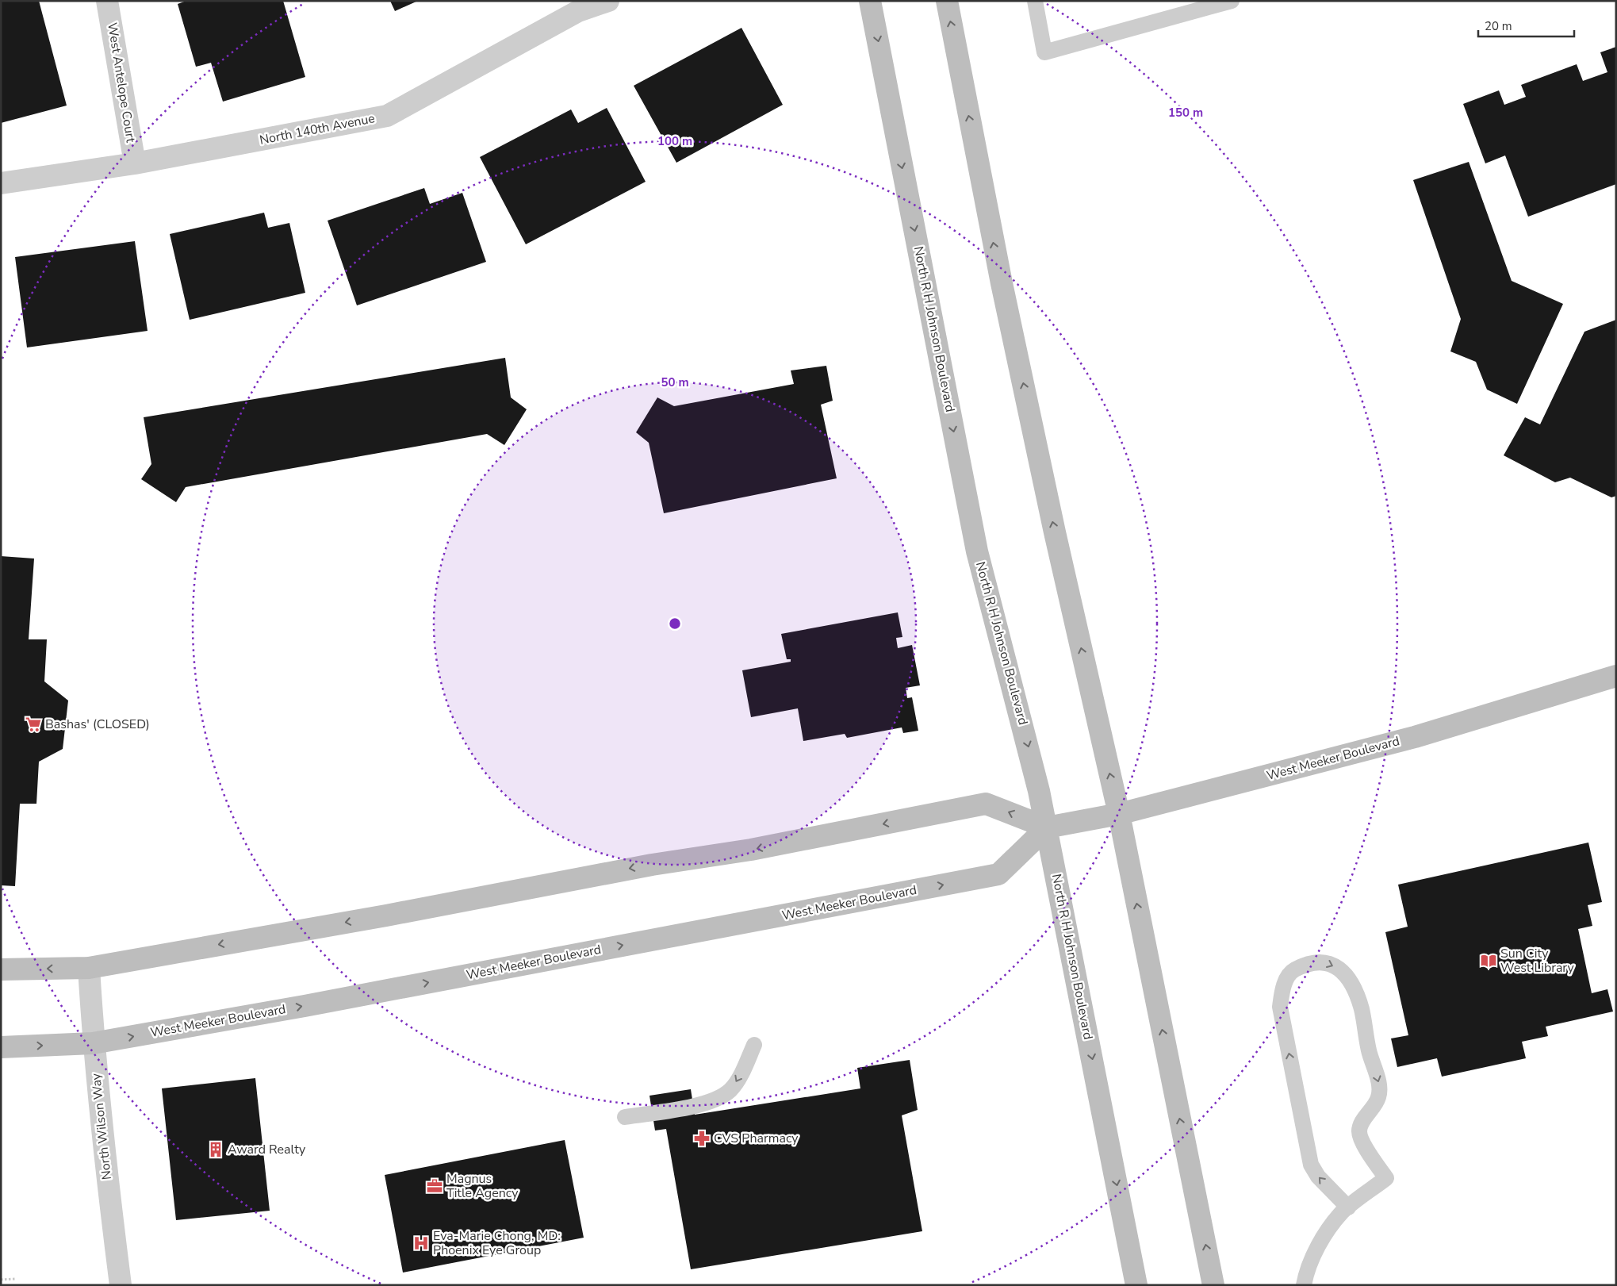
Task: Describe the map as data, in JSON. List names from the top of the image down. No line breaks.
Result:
{"streets":{"main road":["North R H Johnson Boulevard","West Meeker Boulevard"],"street":["West Antelope Court","North 140th Avenue","North Wilson Way"]},"crossings":[["West Antelope Court","North 140th Avenue"],["North R H Johnson Boulevard","West Meeker Boulevard"],["West Meeker Boulevard","North Wilson Way"]],"places":{"supermarket":["Bashas' (CLOSED)"],"library":["Sun City West Library"],"pharmacy":["CVS Pharmacy"],"building":["Award Realty"],"office":["Magnus Title Agency"],"hospital":["Eva-Marie Chong, MD: Phoenix Eye Group"]},"scale_bar":"20 m","rings":["150 m","100 m","50 m"]}
